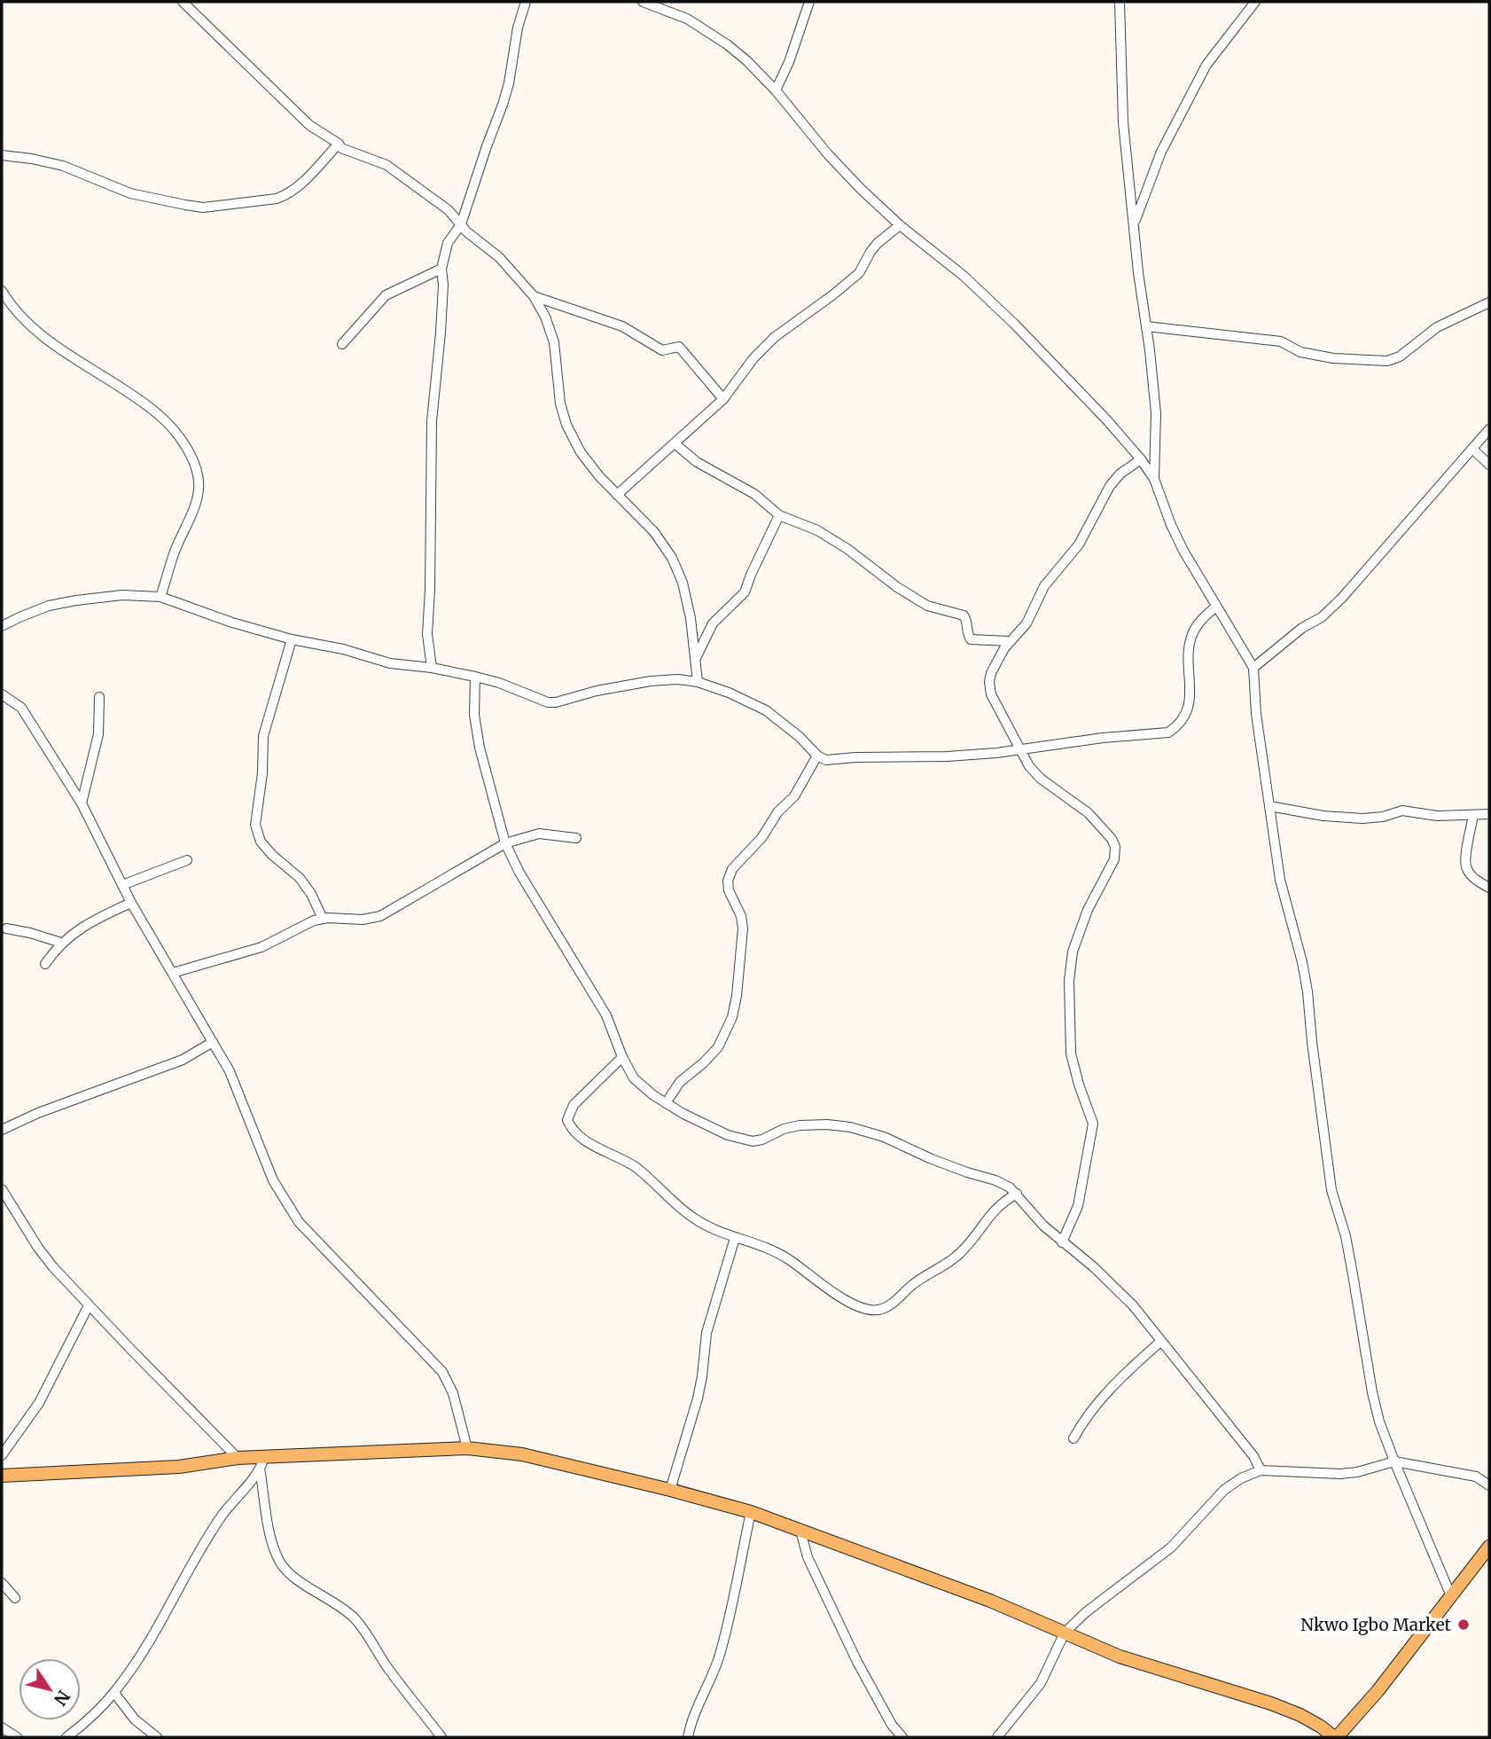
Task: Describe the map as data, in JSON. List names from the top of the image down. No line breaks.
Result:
{"places":["Nkwo Igbo Market"],"north":"bottom right"}
